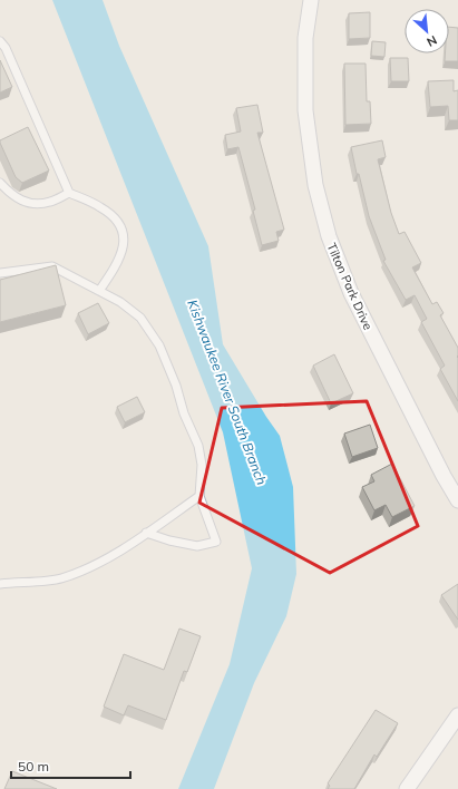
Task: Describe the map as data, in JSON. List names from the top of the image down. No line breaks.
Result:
{"streets":{"street":["Tilton Park Drive"]},"water":["Kishwaukee River South Branch"],"scale_bar":"50 m","north":"bottom right"}
